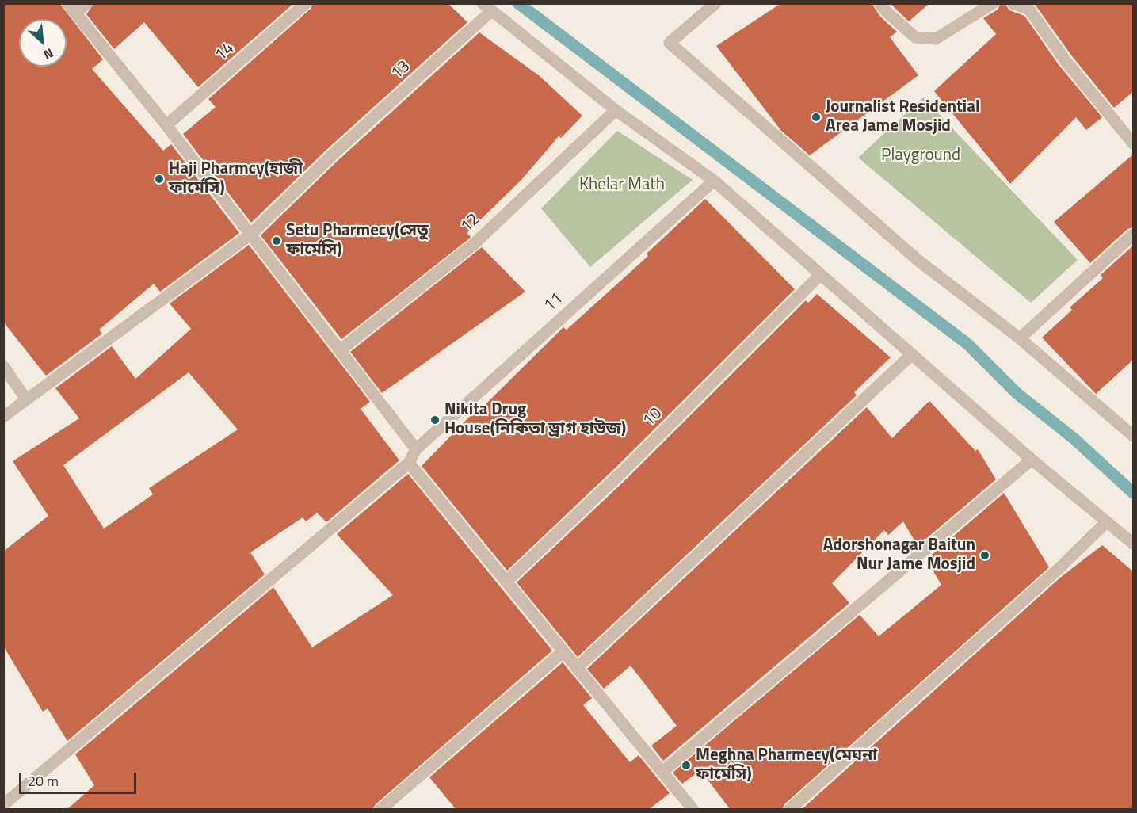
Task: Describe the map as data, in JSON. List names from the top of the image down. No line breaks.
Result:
{"streets":{"street":["14","13","12","11","10"]},"parks":["Playground","Khelar Math"],"places":["Journalist Residential Area Jame Mosjid","Haji Pharmcy(হাজী ফার্মেসি)","Setu Pharmecy(সেতু ফার্মেসি)","Nikita Drug House(নিকিতা ড্রাগ হাউজ)","Adorshonagar Baitun Nur Jame Mosjid","Meghna Pharmecy(মেঘনা ফার্মেসি)"],"scale_bar":"20 m","north":"bottom right"}
